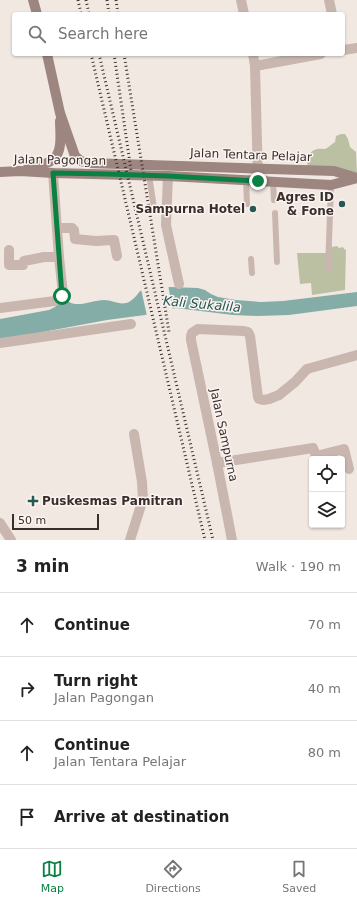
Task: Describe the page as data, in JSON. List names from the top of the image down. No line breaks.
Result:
{"streets":{"main road":["Jalan Tentara Pelajar","Jalan Pagongan"],"street":["Jalan Sampurna"]},"crossings":[["Jalan Tentara Pelajar","Jalan Pagongan"]],"water":["Kali Sukalila"],"places":{"other":["Agres ID & Fone","Sampurna Hotel"],"health":["Puskesmas Pamitran"]},"scale_bar":"50 m","page":{"search":"Search here","scale":"50 m","heading":["3 min","Walk · 190 m"],"list":[["Continue","70 m"],["Turn right","Jalan Pagongan","40 m"],["Continue","Jalan Tentara Pelajar","80 m"],"Arrive at destination"],"nav":["Map","Directions","Saved"]}}
